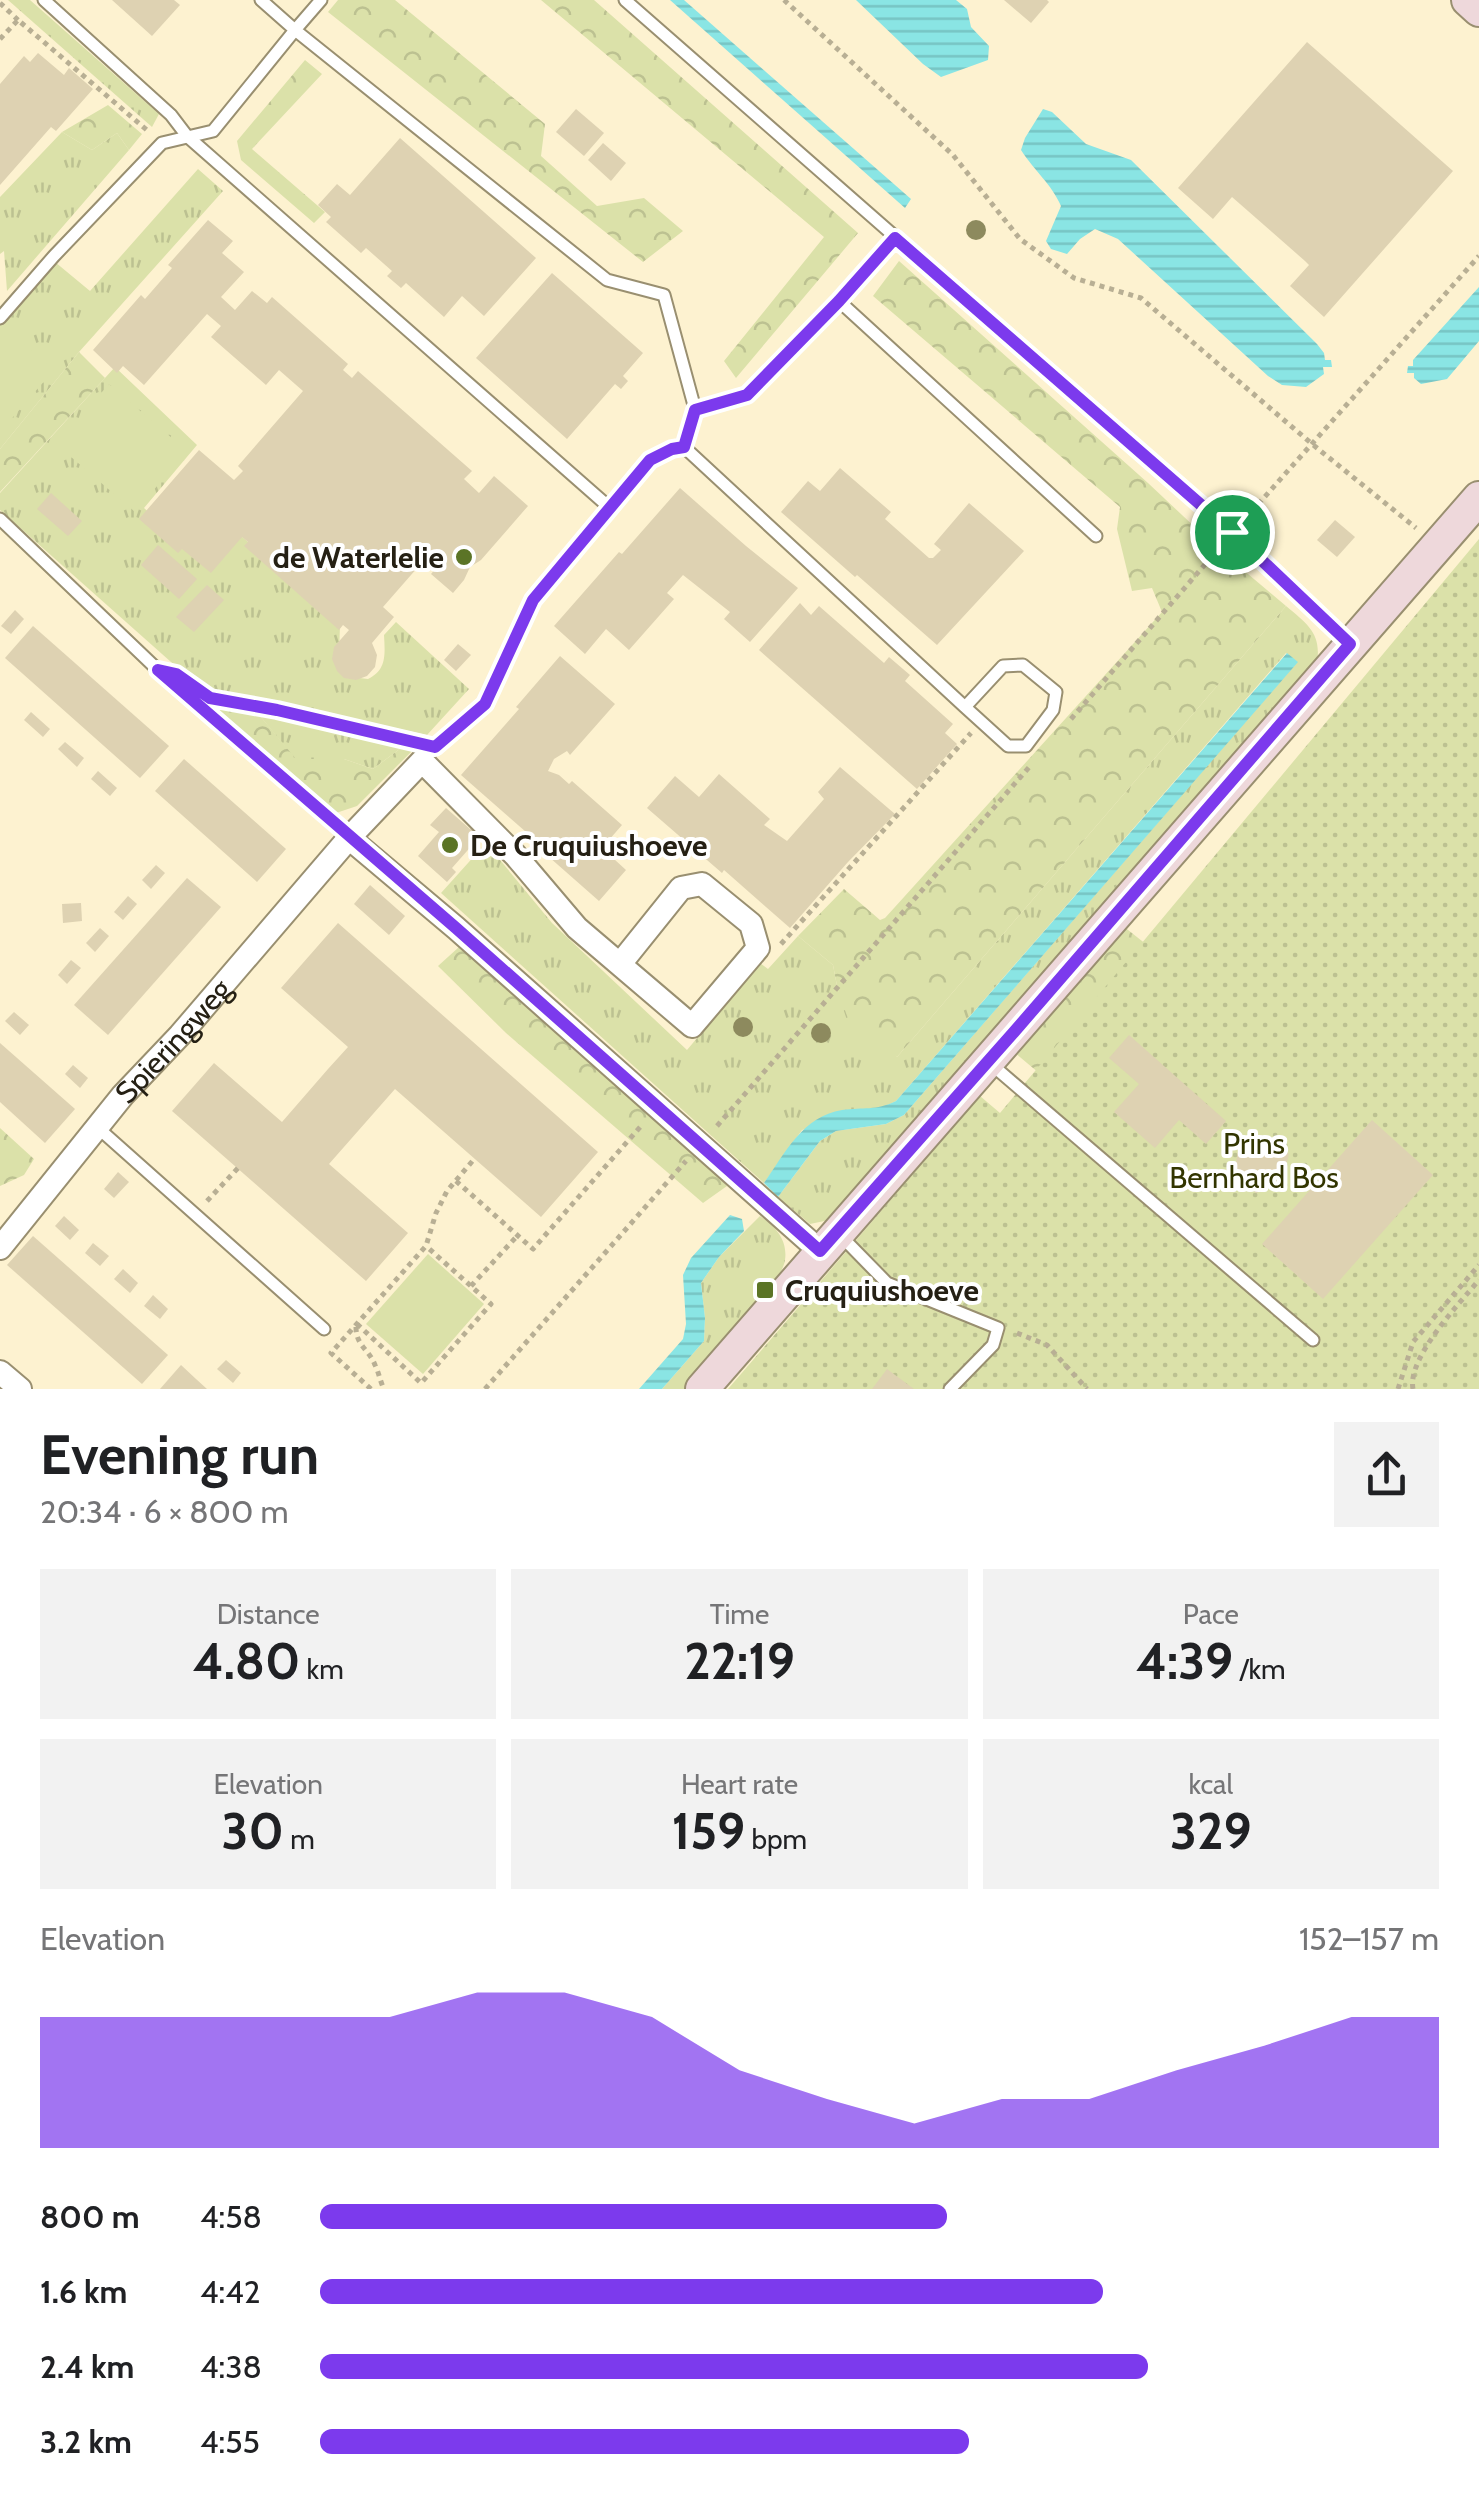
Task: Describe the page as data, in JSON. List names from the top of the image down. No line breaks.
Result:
{"streets":{"street":["Spieringweg"]},"parks":["Prins Bernhard Bos"],"places":{"other":["de Waterlelie","De Cruquiushoeve"],"transit":["Cruquiushoeve"]},"page":{"heading":["Evening run","20:34 · 6 × 800 m"],"stats":[["Distance","4.80 km"],["Time","22:19"],["Pace","4:39 /km"],["Elevation","30 m"],["Heart rate","159 bpm"],["kcal","329"]],"chart":["Elevation","152–157 m"],"list":[{"name":"800 m","note":"4:58"},{"name":"1.6 km","note":"4:42"},{"name":"2.4 km","note":"4:38"},{"name":"3.2 km","note":"4:55"}]}}
